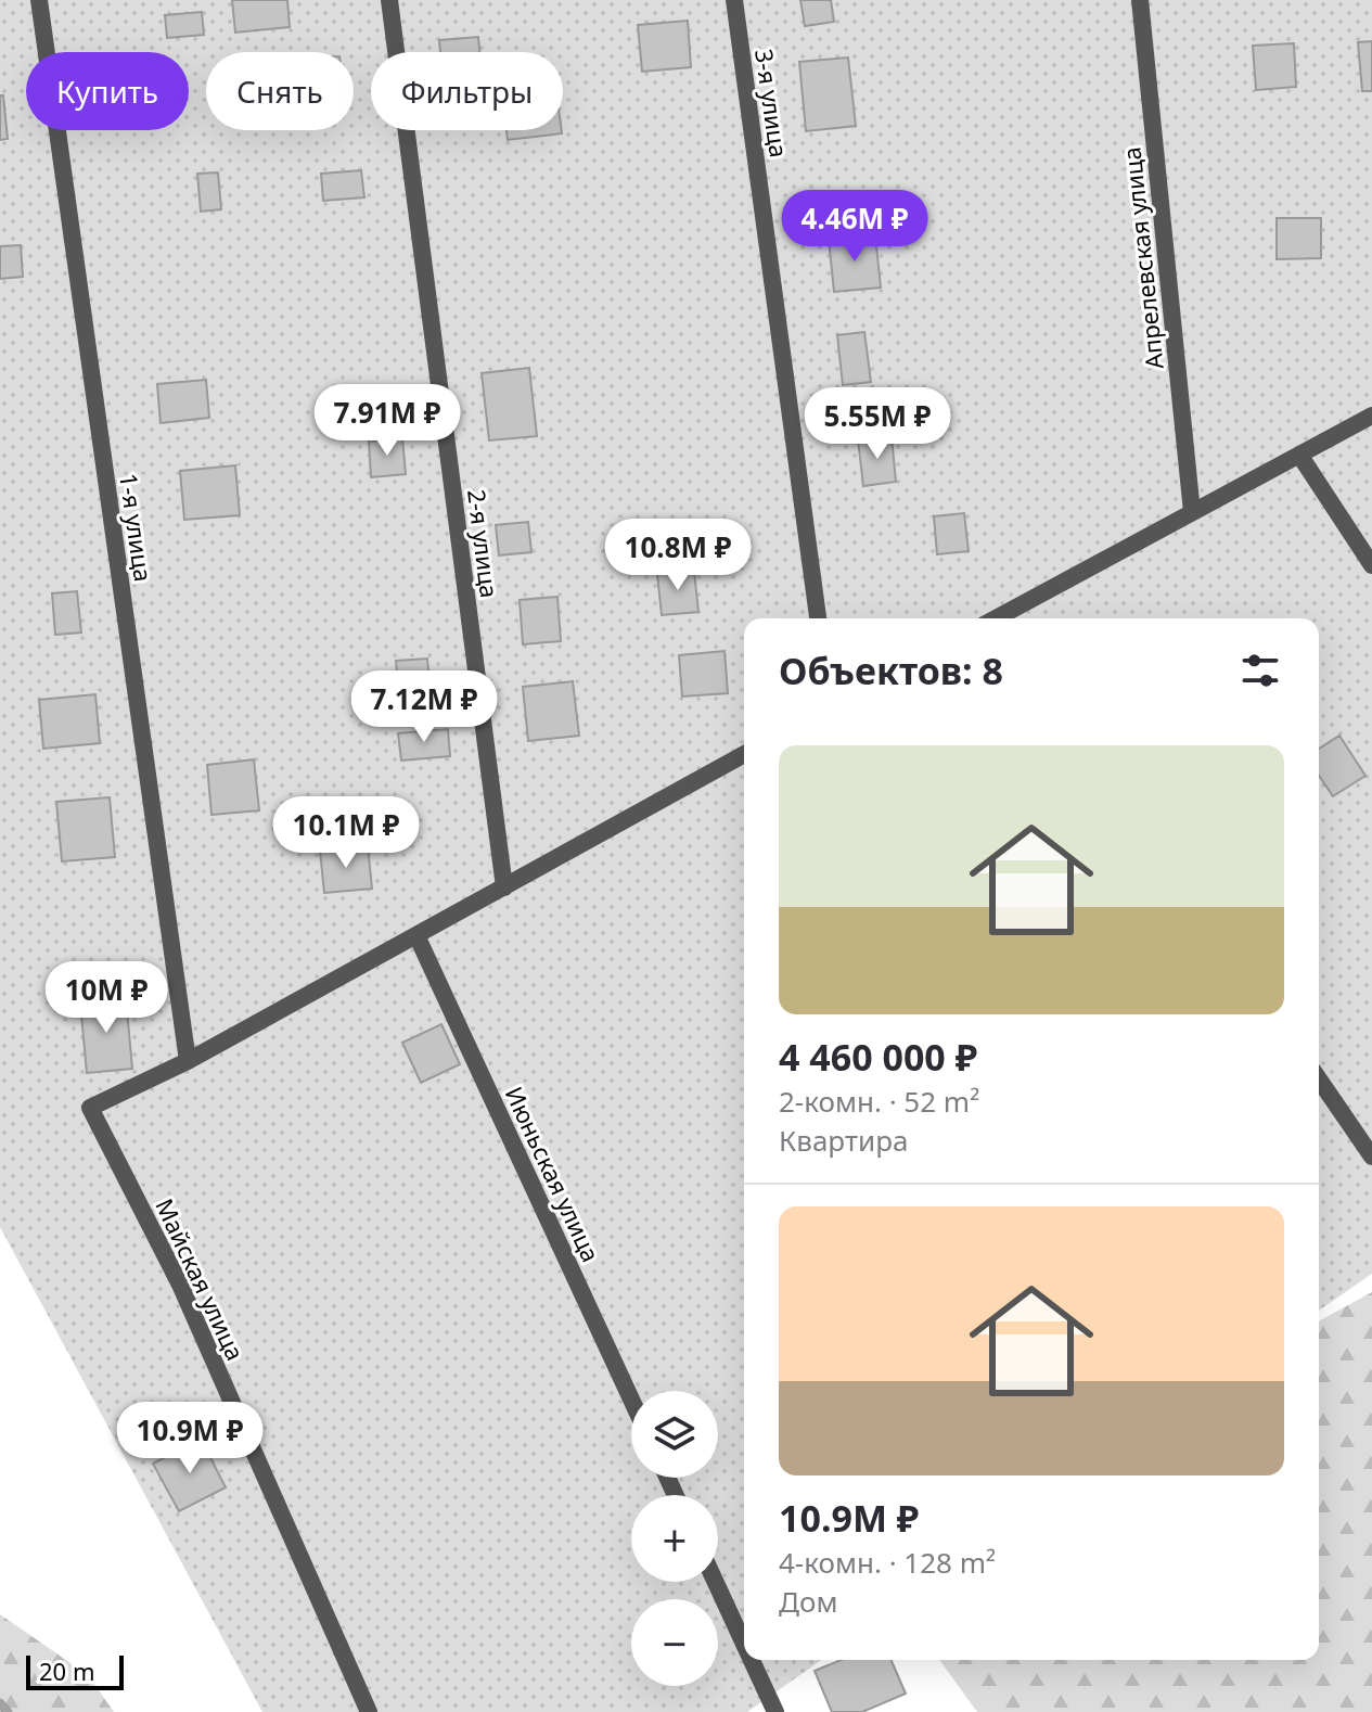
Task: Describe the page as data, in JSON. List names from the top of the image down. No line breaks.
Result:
{"streets":{"lane":["3-я улица","Апрелевская улица","1-я улица","2-я улица","Июньская улица","Майская улица"]},"crossings":[["1-я улица","Майская улица"]],"scale_bar":"20 m","page":{"chip":["Купить","Снять","Фильтры"],"price":["4.46M ₽","7.91M ₽","5.55M ₽","10.8M ₽","7.12M ₽","10.1M ₽","10M ₽","10.9M ₽"],"heading":"Объектов: 8","list":[{"name":"4 460 000 ₽","note":"2-комн. · 52 m² · Квартира"},{"name":"10.9M ₽","note":"4-комн. · 128 m² · Дом"}],"map_buttons":["+","−"],"scale":"20 m"}}
